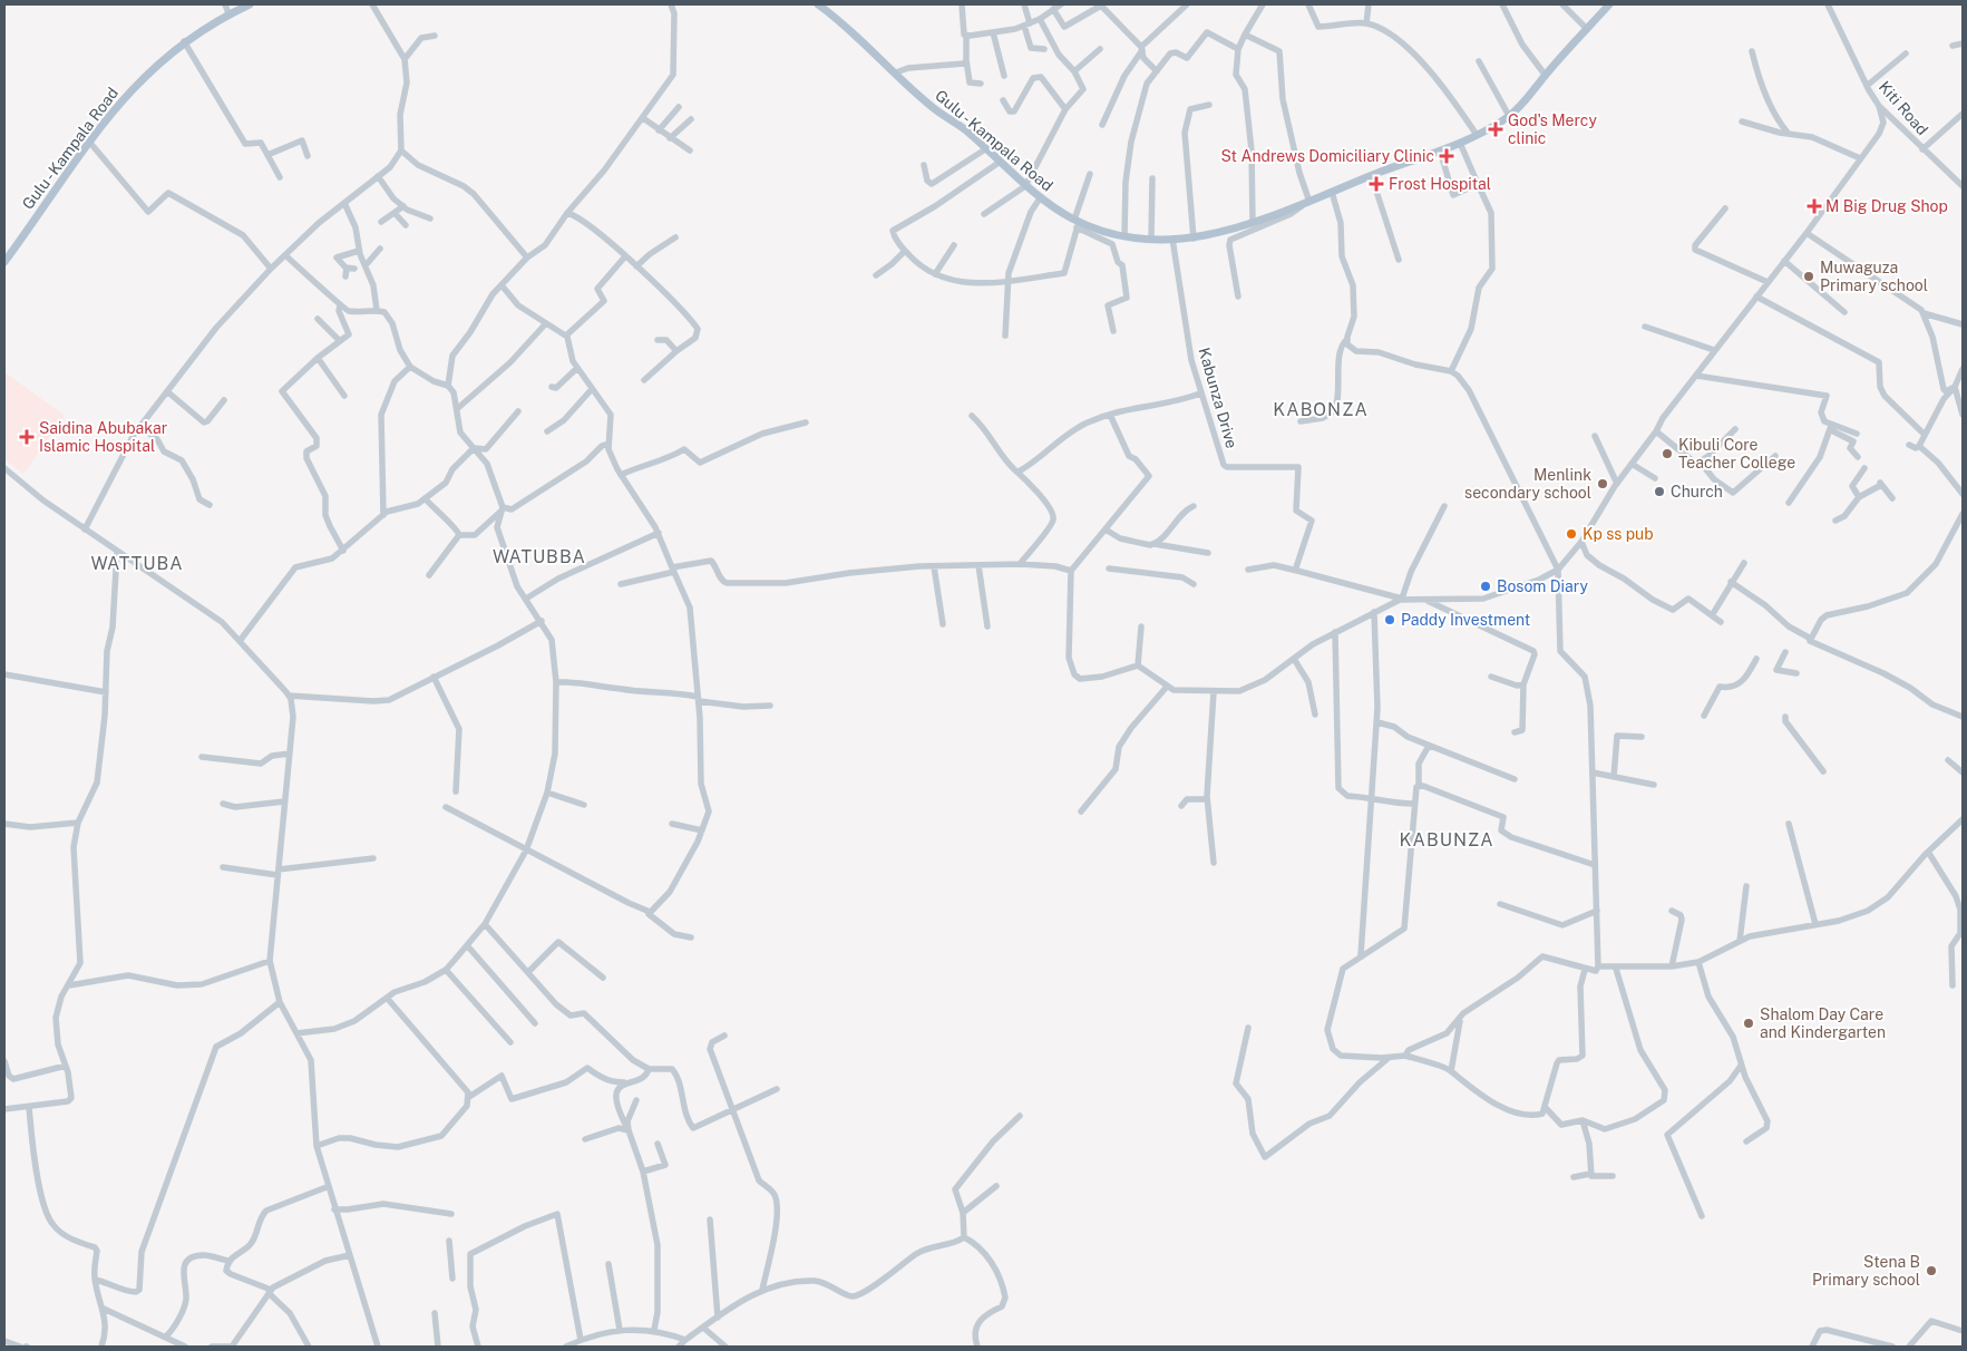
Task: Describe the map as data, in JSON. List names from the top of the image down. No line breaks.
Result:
{"streets":{"main road":["Gulu - Kampala Road"],"street":["Kiti Road","Kabunza Drive"]},"crossings":[["Gulu - Kampala Road","Kabunza Drive"]],"districts":["KABONZA","WATUBBA","WATTUBA","KABUNZA"],"places":{"health":["God's Mercy clinic","St Andrews Domiciliary Clinic","Frost Hospital","M Big Drug Shop","Saidina Abubakar Islamic Hospital"],"other":["Muwaguza Primary school","Kibuli Core Teacher College","Menlink secondary school","Church","Kp ss pub","Bosom Diary","Paddy Investment","Shalom Day Care and Kindergarten","Stena B Primary school"]}}
